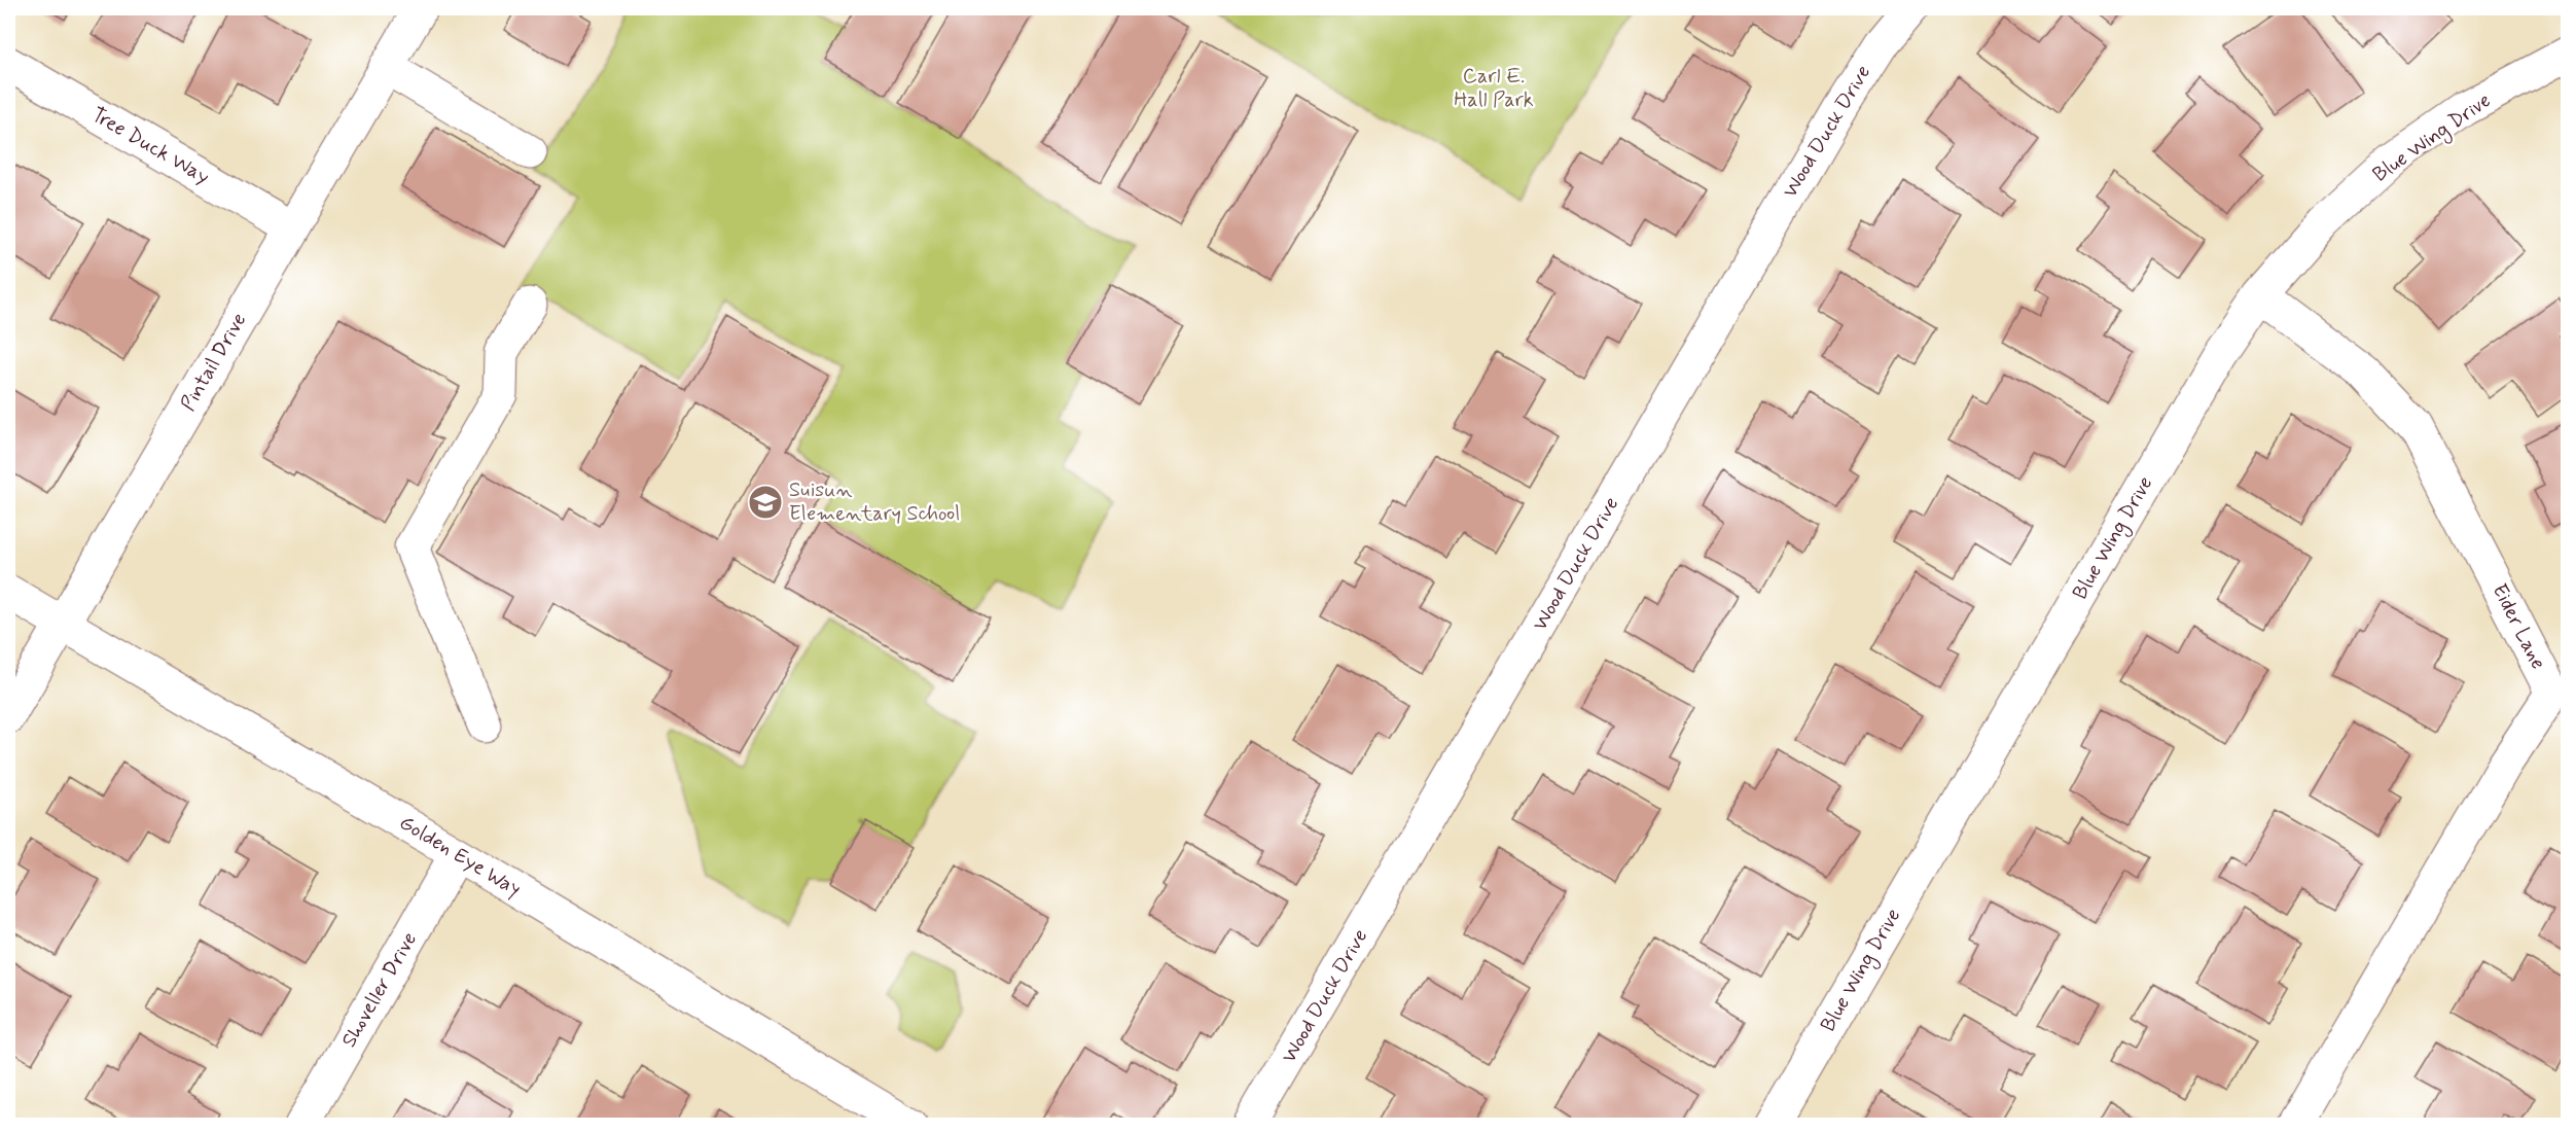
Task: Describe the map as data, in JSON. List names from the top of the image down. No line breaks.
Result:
{"streets":{"street":["Wood Duck Drive","Blue Wing Drive","Tree Duck Way","Pintail Drive","Eider Lane","Golden Eye Way","Shoveller Drive"]},"crossings":[["Blue Wing Drive","Eider Lane"],["Tree Duck Way","Pintail Drive"],["Pintail Drive","Golden Eye Way"],["Golden Eye Way","Shoveller Drive"]],"parks":["Carl E. Hall Park"],"places":{"school or university":["Suisun Elementary School"]}}
